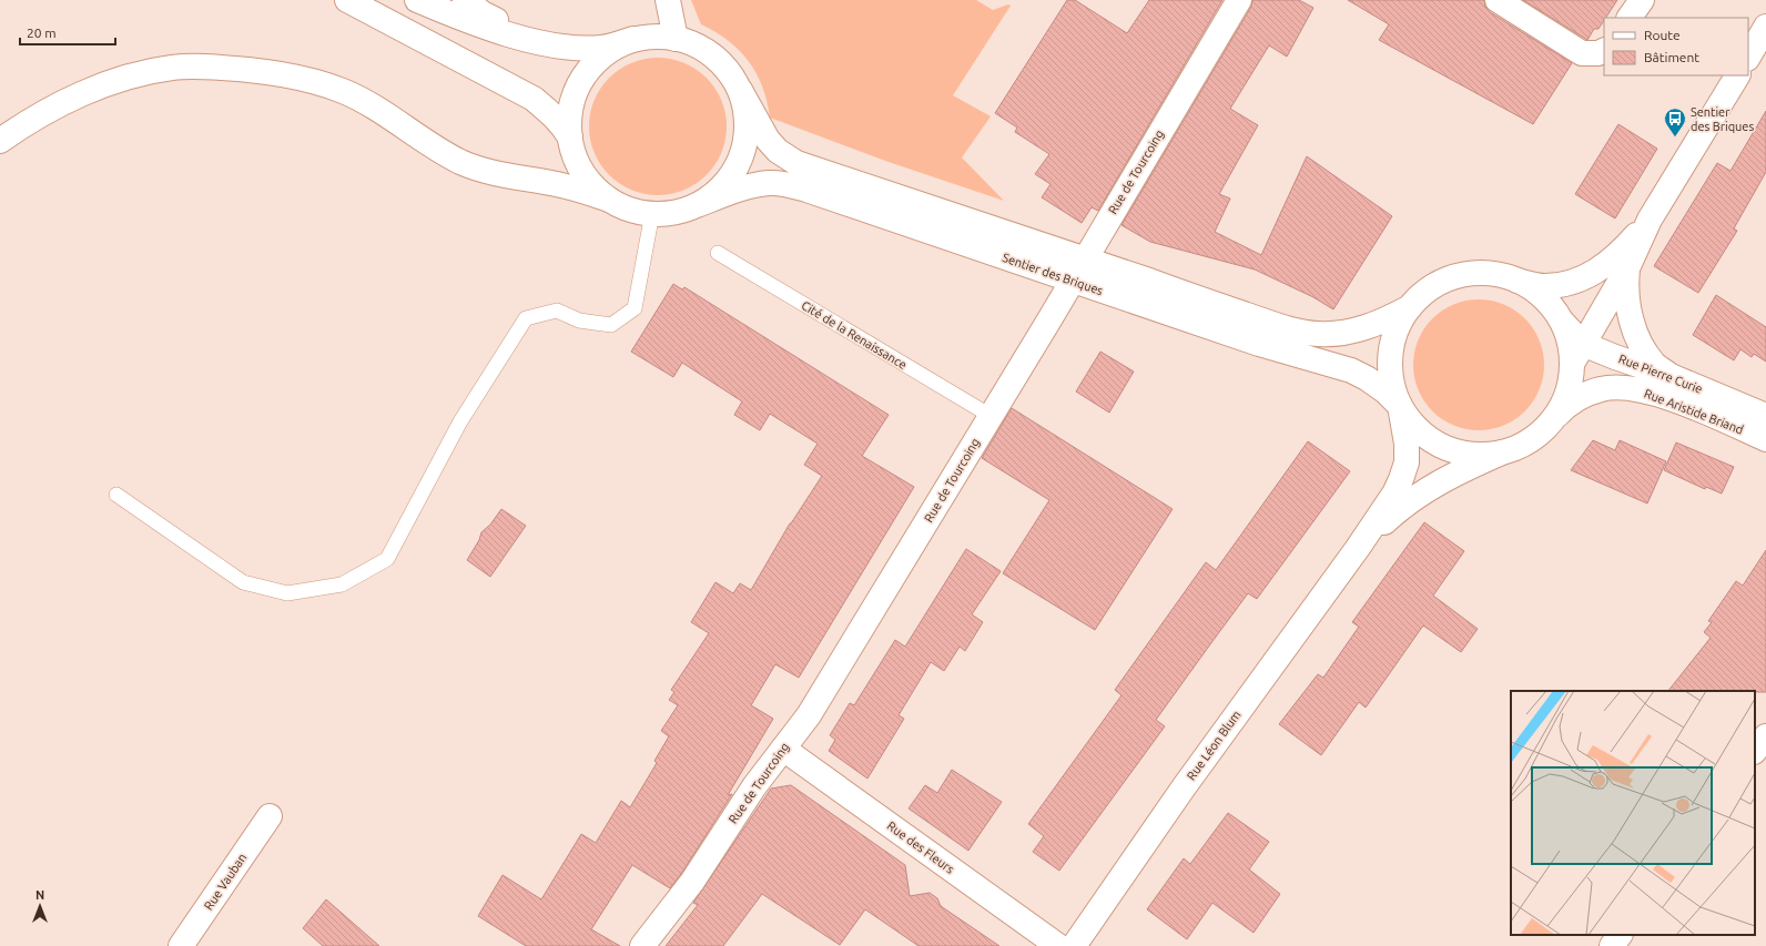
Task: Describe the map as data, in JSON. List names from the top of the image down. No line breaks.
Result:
{"streets":{"main road":["Rue de Tourcoing","Sentier des Briques","Rue Pierre Curie","Rue Aristide Briand","Rue Léon Blum","Rue des Fleurs","Rue Vauban"],"lane":["Cité de la Renaissance"]},"crossings":[["Rue de Tourcoing","Sentier des Briques"],["Rue de Tourcoing","Cité de la Renaissance"],["Rue de Tourcoing","Rue des Fleurs"],["Sentier des Briques","Rue Léon Blum"]],"places":{"bus stop":["Sentier des Briques"]},"legend":["Route","Bâtiment"],"scale_bar":"20 m","north":"top"}
